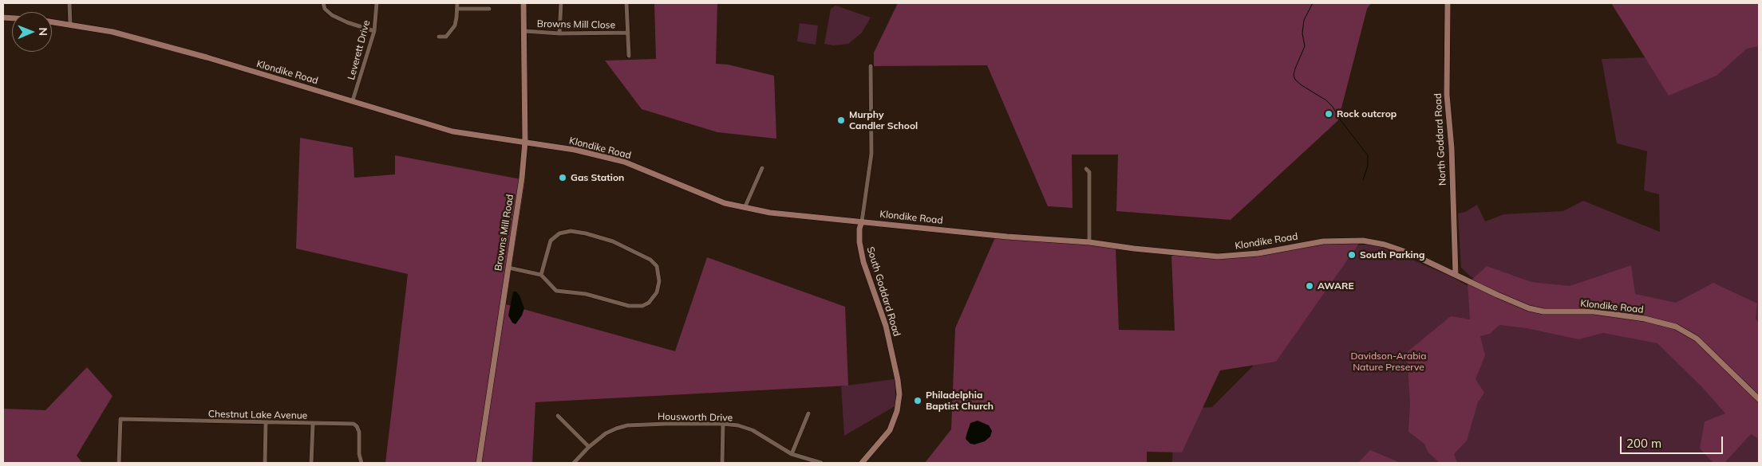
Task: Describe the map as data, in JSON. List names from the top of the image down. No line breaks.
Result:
{"streets":{"main road":["Klondike Road","North Goddard Road","Browns Mill Road","South Goddard Road"],"street":["Browns Mill Close","Leverett Drive","Chestnut Lake Avenue","Housworth Drive"]},"crossings":[["Browns Mill Close","Browns Mill Road"],["Leverett Drive","Klondike Road"],["Klondike Road","North Goddard Road"],["Klondike Road","Browns Mill Road"],["Klondike Road","South Goddard Road"]],"parks":["Davidson-Arabia Nature Preserve"],"places":["Rock outcrop","Murphy Candler School","Gas Station","South Parking","AWARE","Philadelphia Baptist Church"],"scale_bar":"200 m","north":"right"}
